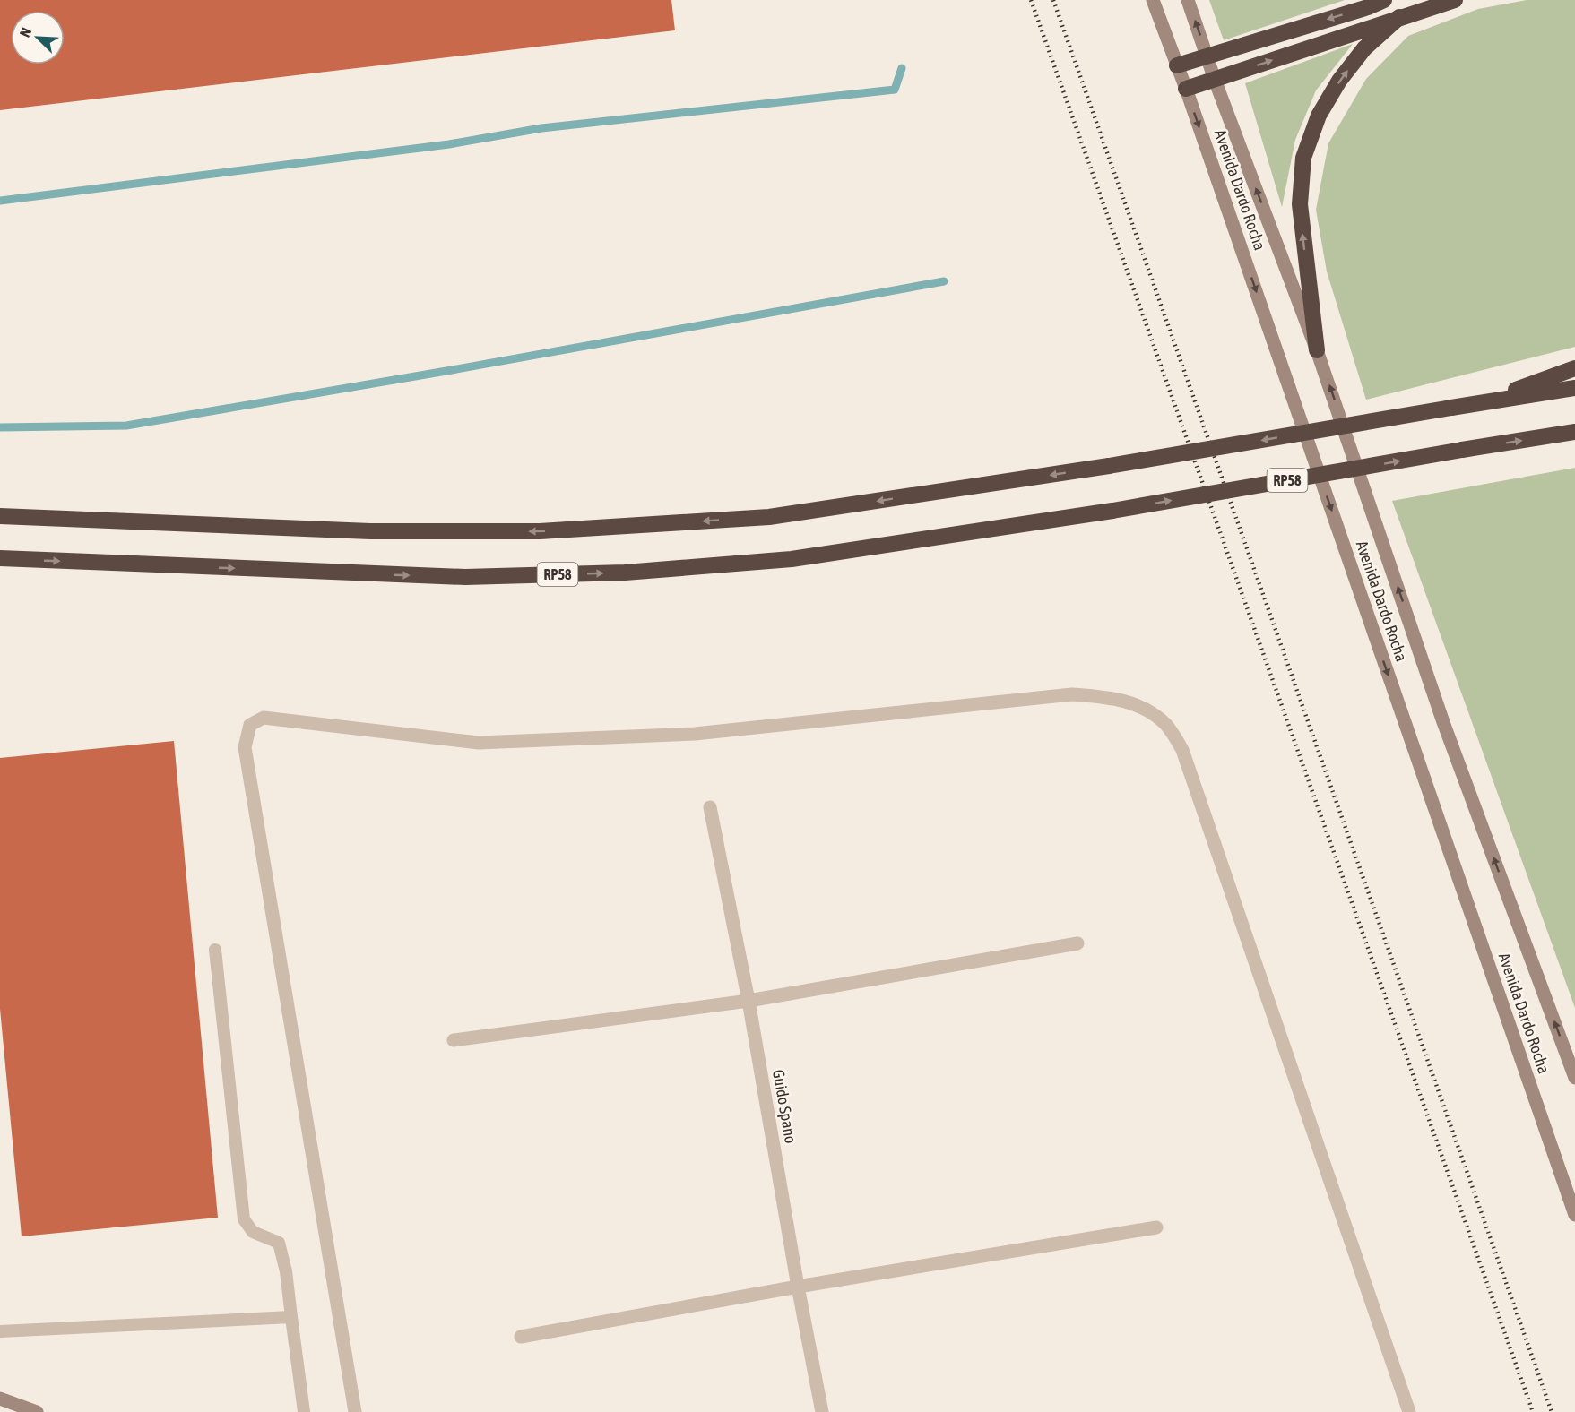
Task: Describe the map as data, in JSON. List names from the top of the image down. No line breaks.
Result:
{"streets":{"highway":["RP58"],"main road":["Avenida Dardo Rocha"],"street":["Guido Spano"]},"north":"top left"}
